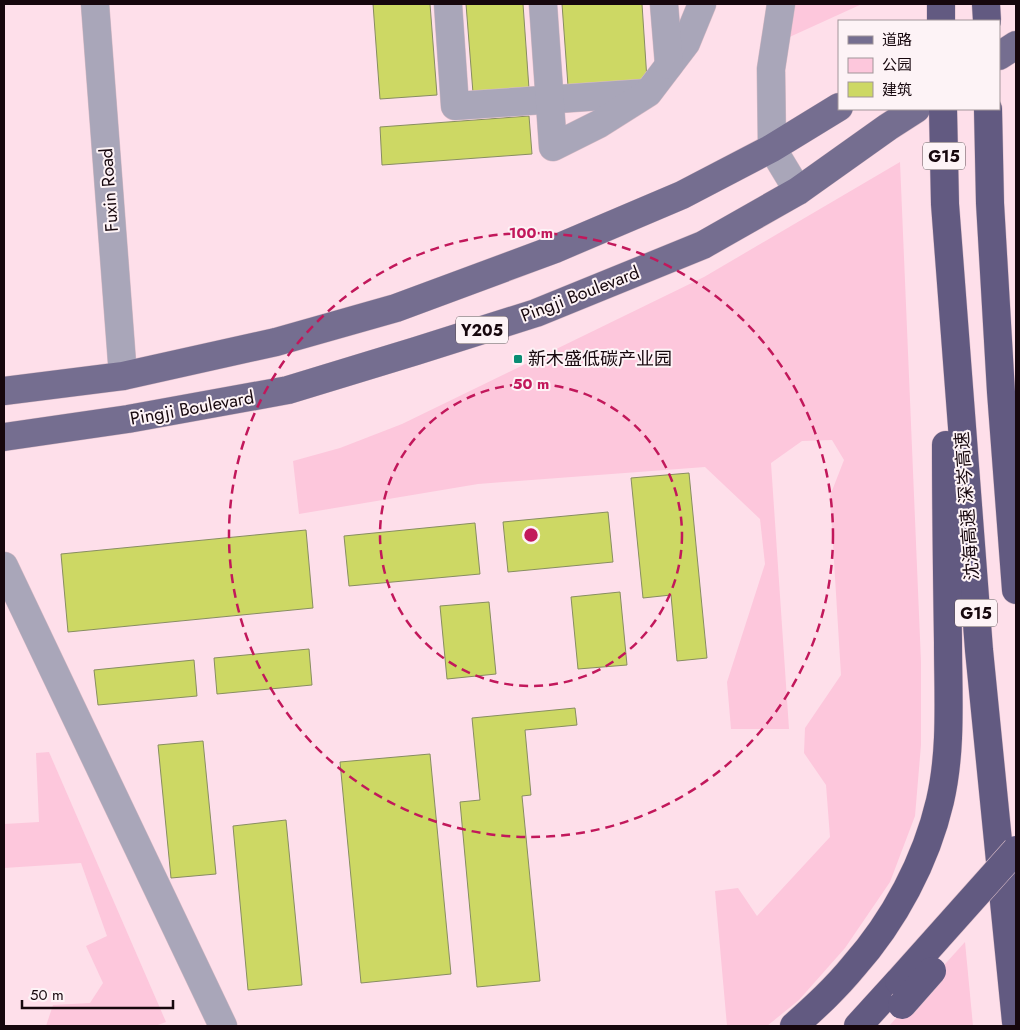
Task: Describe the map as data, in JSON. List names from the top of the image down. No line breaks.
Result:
{"streets":{"highway":["G15","沈海高速 深岑高速"],"main road":["Pingji Boulevard","Y205"],"street":["Fuxin Road"]},"places":{"transit":["新木盛低碳产业园"]},"legend":["道路","公园","建筑"],"scale_bar":"50 m","rings":["100 m","50 m"]}
